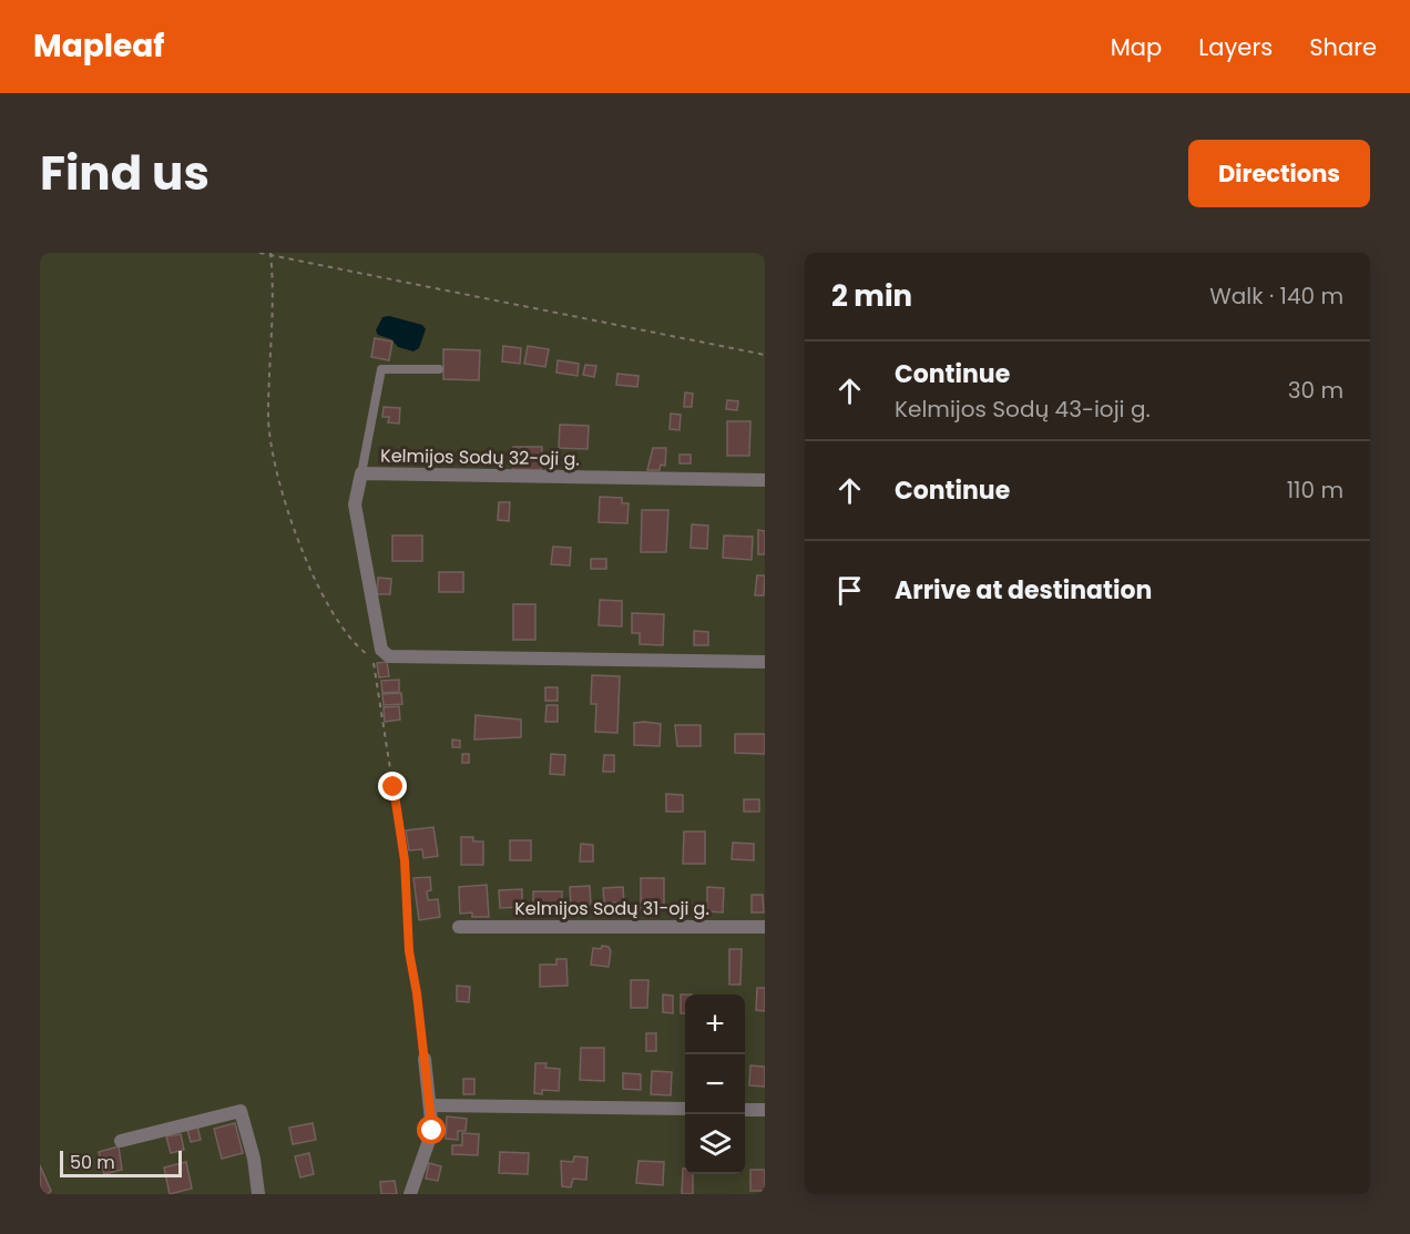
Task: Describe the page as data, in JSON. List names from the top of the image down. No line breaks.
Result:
{"streets":{"street":["Kelmijos Sodų 32-oji g.","Kelmijos Sodų 31-oji g."]},"scale_bar":"50 m","page":{"header":"Mapleaf","nav":["Map","Layers","Share"],"title":"Find us","buttons":"Directions","heading":["2 min","Walk · 140 m"],"list":[["Continue","Kelmijos Sodų 43-ioji g.","30 m"],["Continue","110 m"],"Arrive at destination"],"map_buttons":["+","−"],"scale":"50 m"}}
